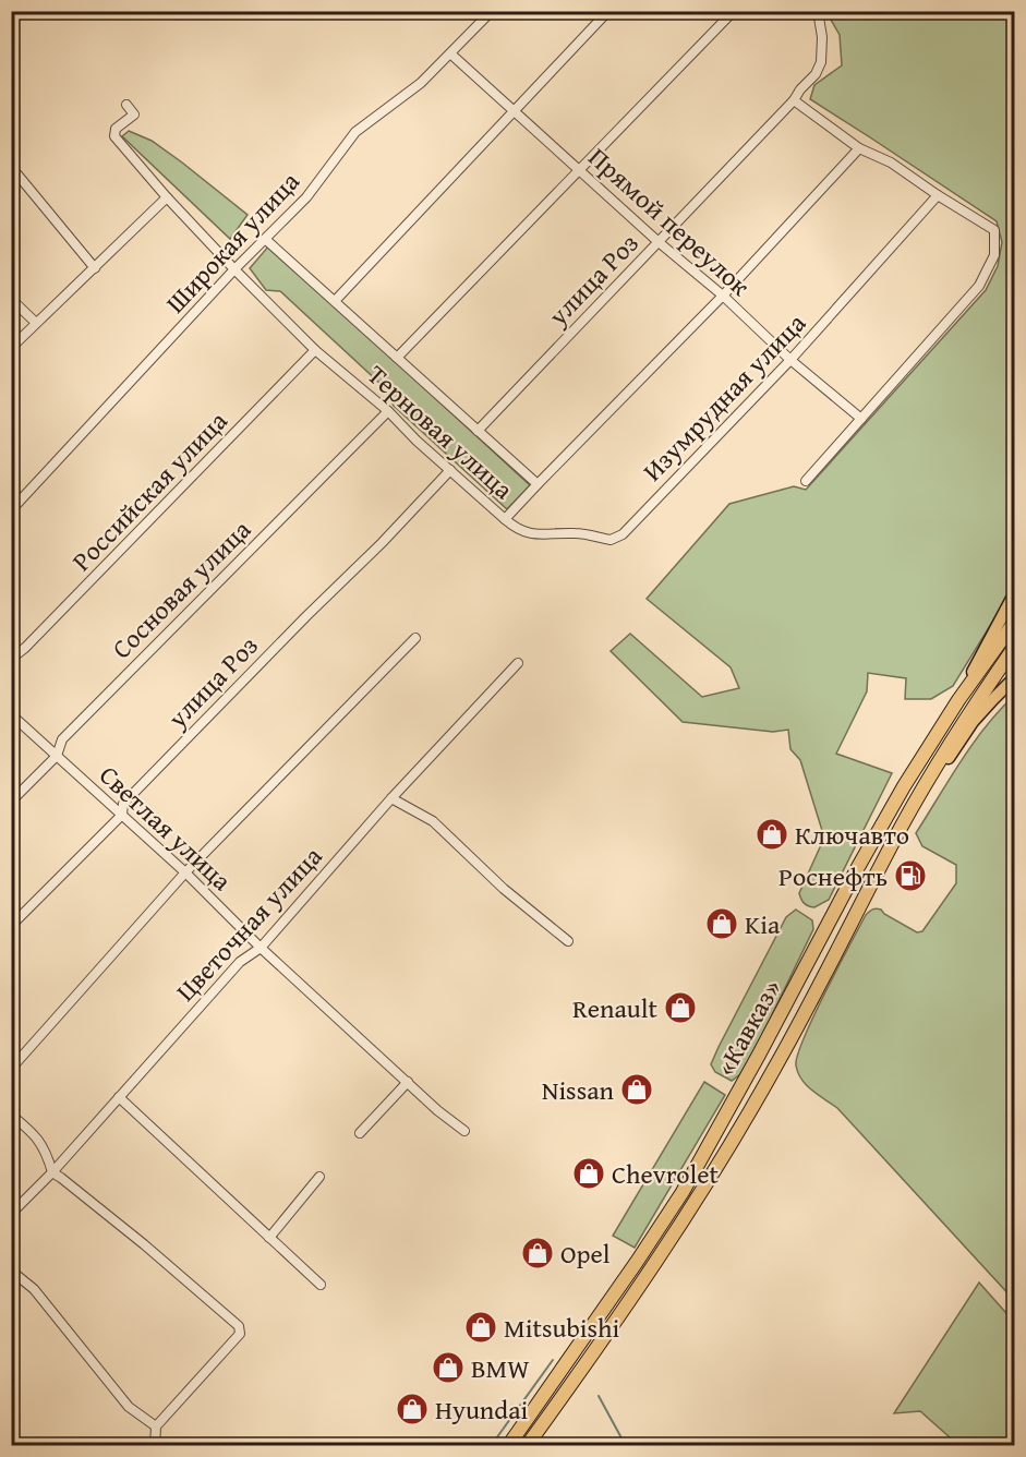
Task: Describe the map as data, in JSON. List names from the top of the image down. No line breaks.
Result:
{"streets":{"highway":["«Кавказ»"],"street":["Прямой переулок","Широкая улица","улица Роз","Изумрудная улица","Терновая улица","Российская улица","Сосновая улица","Светлая улица","Цветочная улица"]},"crossings":[["Прямой переулок","Широкая улица"],["Прямой переулок","улица Роз"],["Прямой переулок","Изумрудная улица"],["Широкая улица","Терновая улица"],["улица Роз","Терновая улица"],["улица Роз","Светлая улица"],["Изумрудная улица","Терновая улица"],["Терновая улица","Российская улица"],["Терновая улица","Сосновая улица"],["Сосновая улица","Светлая улица"],["Светлая улица","Цветочная улица"]],"places":{"shop":["Ключавто","Kia","Renault","Nissan","Chevrolet","Opel","Mitsubishi","BMW","Hyundai"],"fuel station":["Роснефть"]}}
